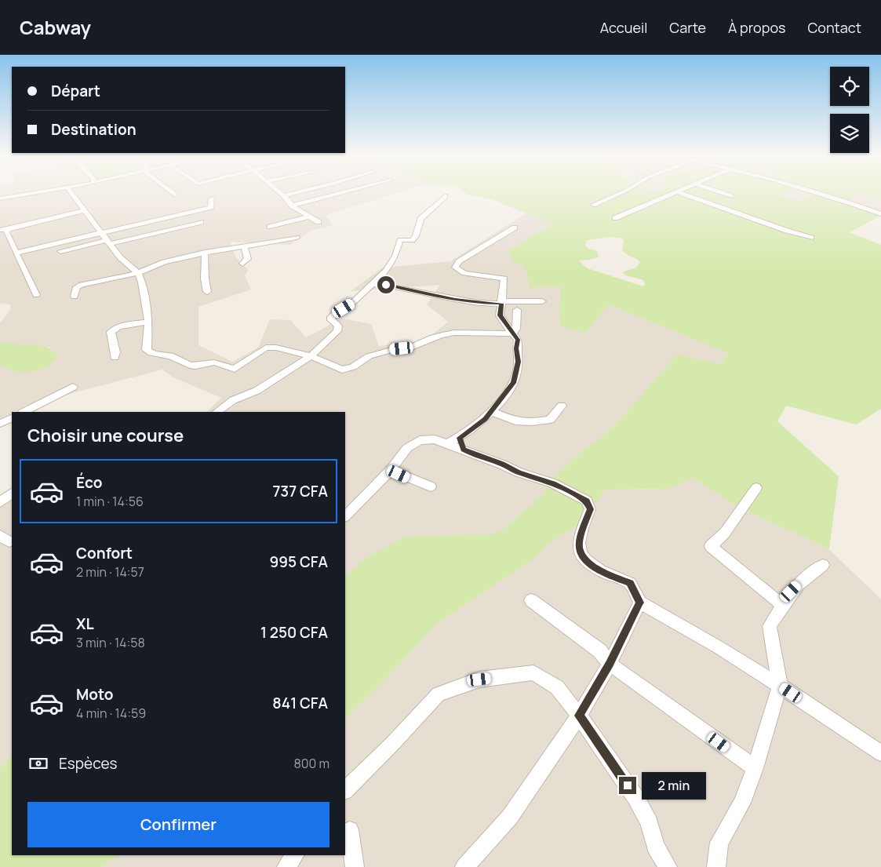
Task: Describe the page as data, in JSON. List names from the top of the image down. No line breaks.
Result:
{"page":{"header":"Cabway","nav":["Accueil","Carte","À propos","Contact"],"banner":["Départ","Destination"],"heading":"Choisir une course","list":[{"name":"Éco","note":"1 min · 14:56","value":"737 CFA"},{"name":"Confort","note":"2 min · 14:57","value":"995 CFA"},{"name":"XL","note":"3 min · 14:58","value":"1 250 CFA"},{"name":"Moto","note":"4 min · 14:59","value":"841 CFA"}],"pay":["Espèces","800 m"],"bubble":"2 min","buttons":"Confirmer"}}
